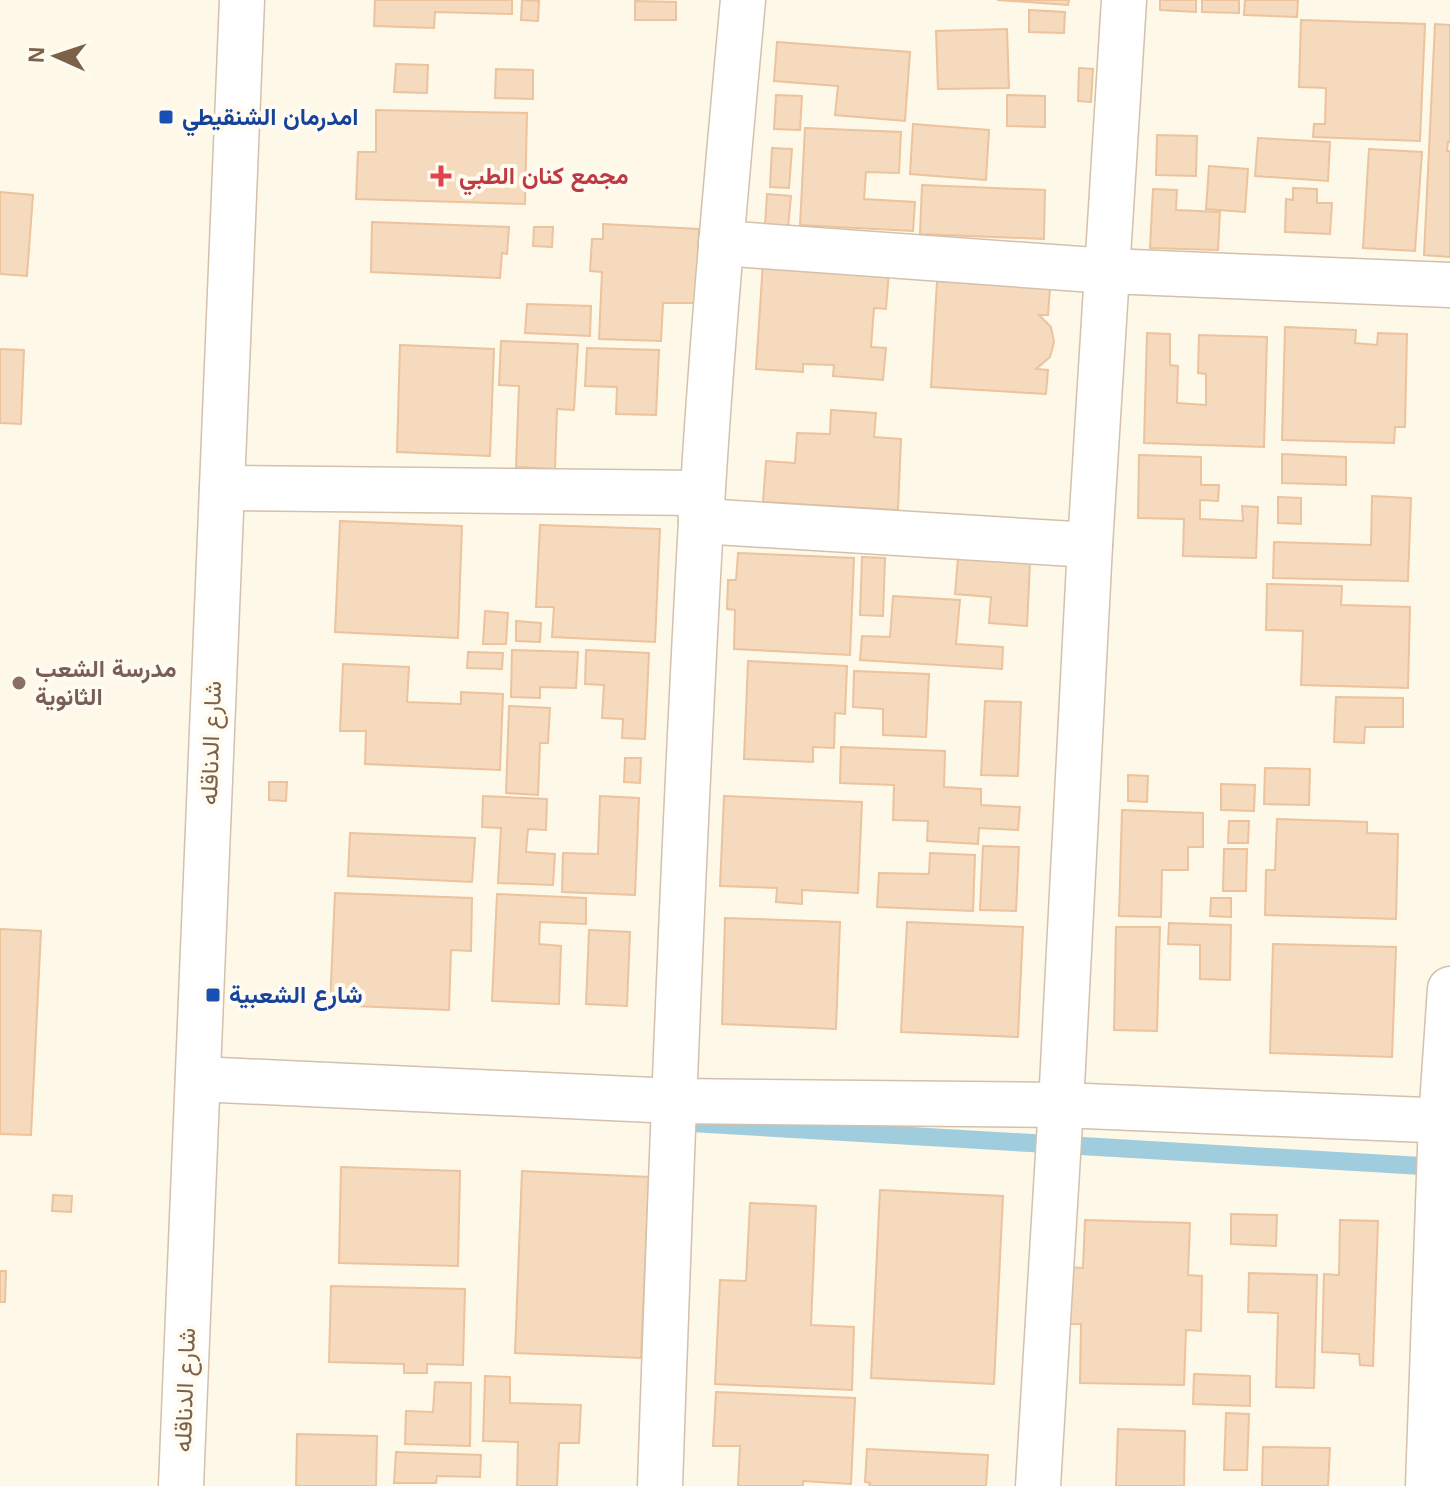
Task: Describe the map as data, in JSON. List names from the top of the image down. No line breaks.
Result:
{"streets":{"street":["شارع الدناقله"]},"places":{"transit":["امدرمان الشنقيطي","شارع الشعبية"],"health":["مجمع كنان الطبي"],"other":["مدرسة الشعب الثانوية"]},"north":"left"}
